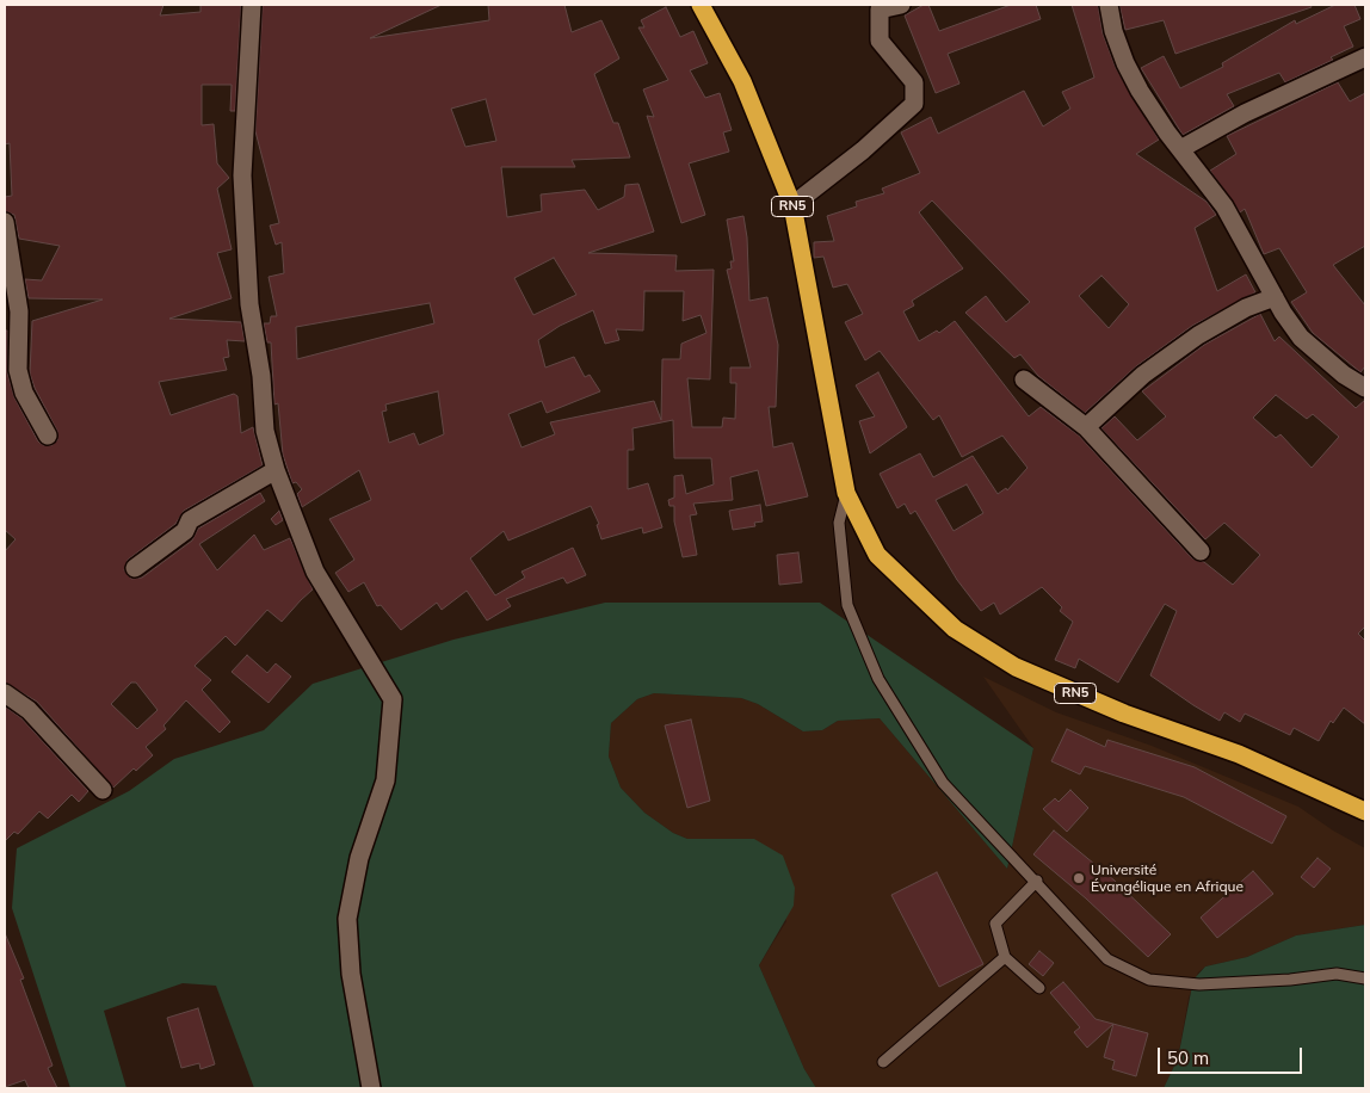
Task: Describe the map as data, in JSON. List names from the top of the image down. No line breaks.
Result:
{"streets":{"highway":["RN5"]},"places":["Université Évangélique en Afrique"],"scale_bar":"50 m"}
